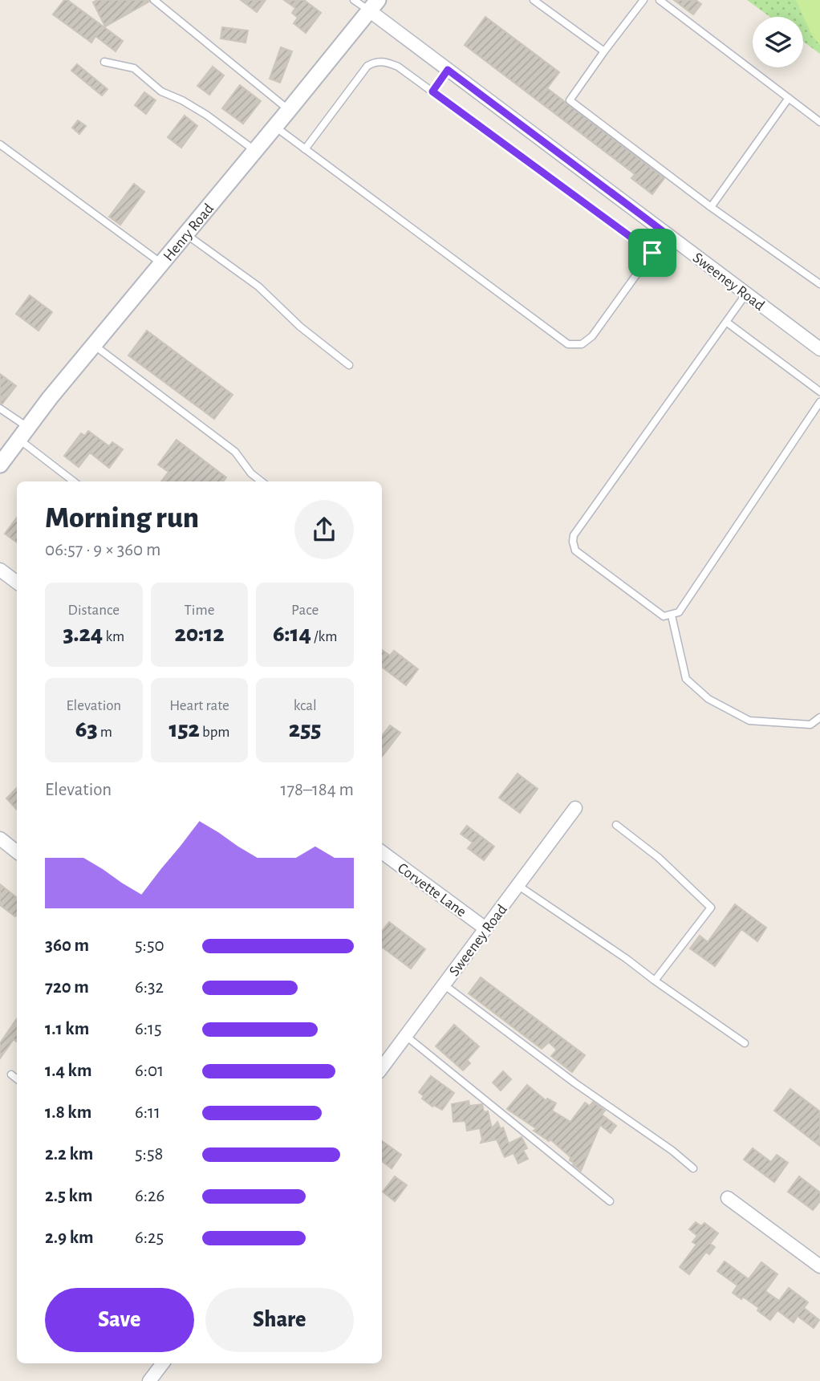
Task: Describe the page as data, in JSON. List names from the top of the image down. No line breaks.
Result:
{"streets":{"street":["Henry Road","Sweeney Road","Corvette Lane"]},"crossings":[["Henry Road","Sweeney Road"],["Sweeney Road","Corvette Lane"]],"page":{"heading":["Morning run","06:57 · 9 × 360 m"],"stats":[["Distance","3.24 km"],["Time","20:12"],["Pace","6:14 /km"],["Elevation","63 m"],["Heart rate","152 bpm"],["kcal","255"]],"chart":["Elevation","178–184 m"],"list":[{"name":"360 m","note":"5:50"},{"name":"720 m","note":"6:32"},{"name":"1.1 km","note":"6:15"},{"name":"1.4 km","note":"6:01"},{"name":"1.8 km","note":"6:11"},{"name":"2.2 km","note":"5:58"},{"name":"2.5 km","note":"6:26"},{"name":"2.9 km","note":"6:25"}],"buttons":["Save","Share"]}}
